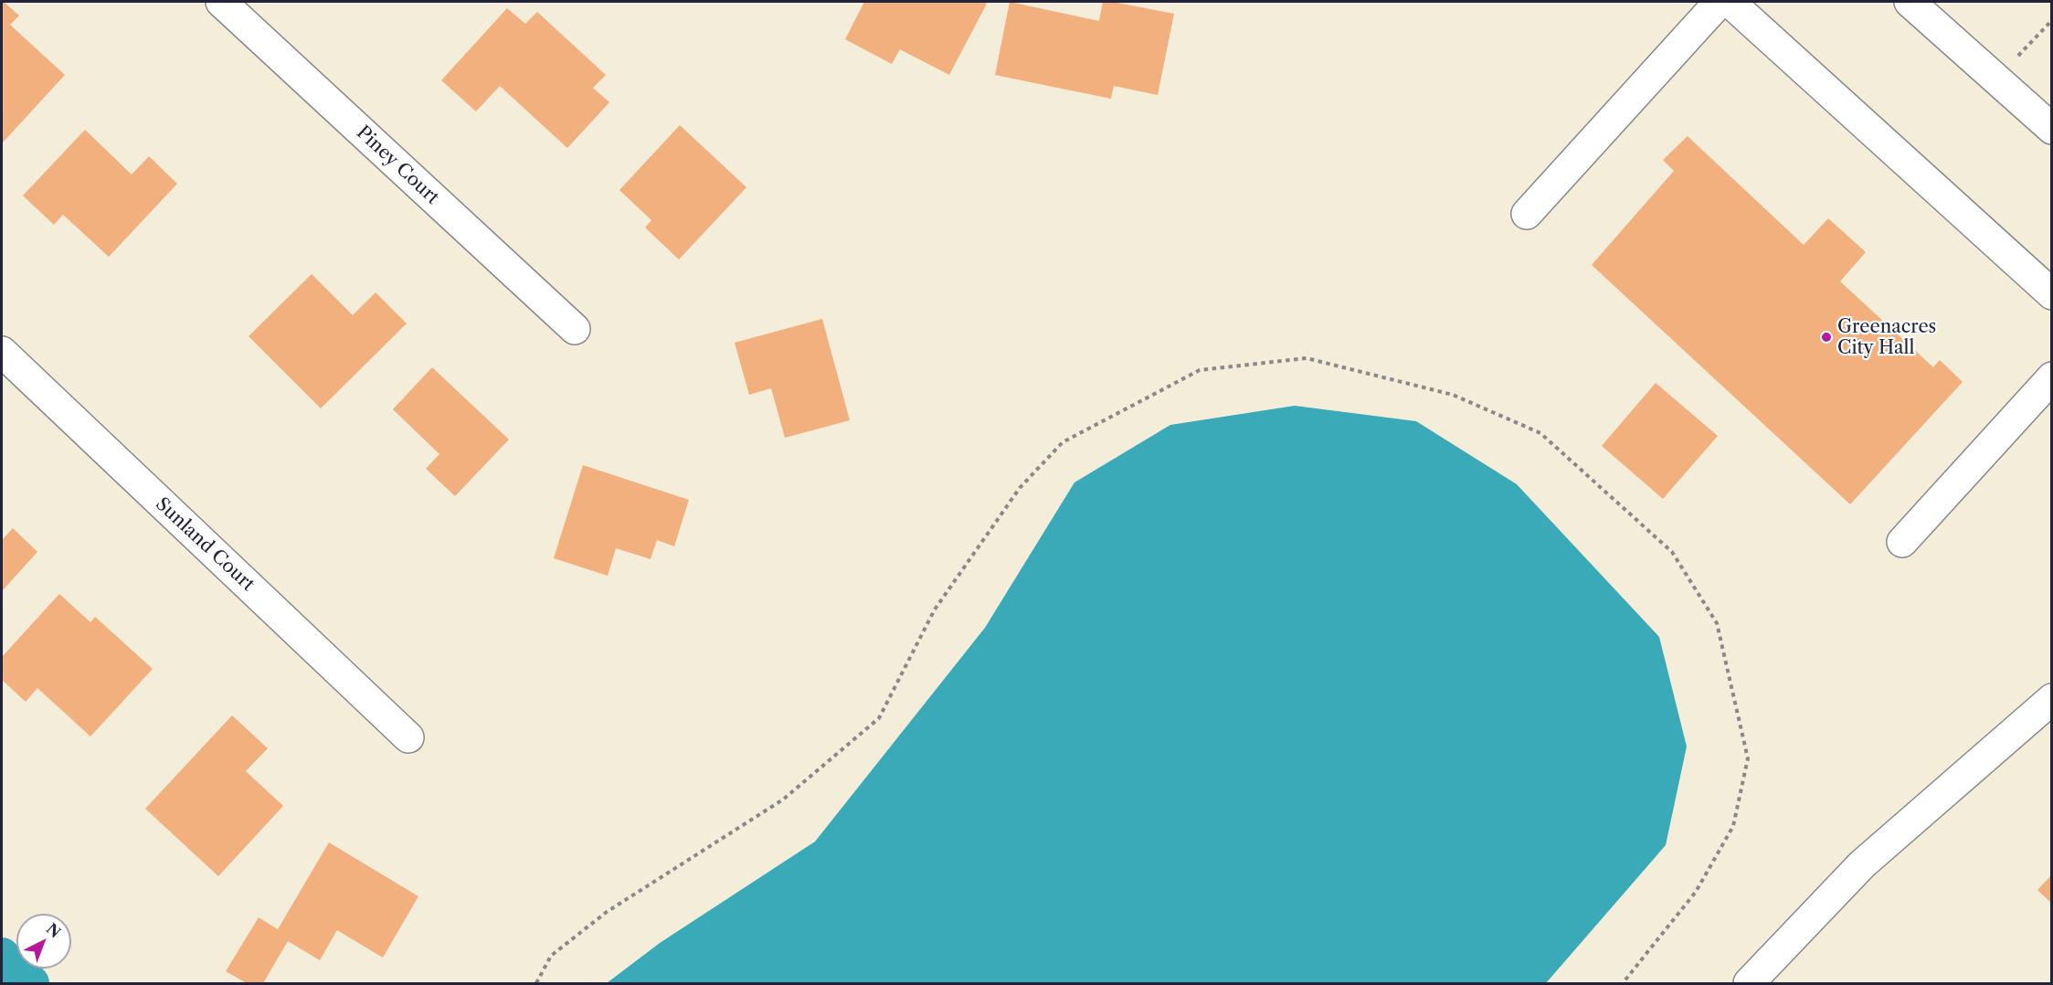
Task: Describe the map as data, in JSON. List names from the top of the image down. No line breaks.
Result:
{"streets":{"street":["Piney Court","Sunland Court"]},"places":["Greenacres City Hall"],"north":"top right"}
